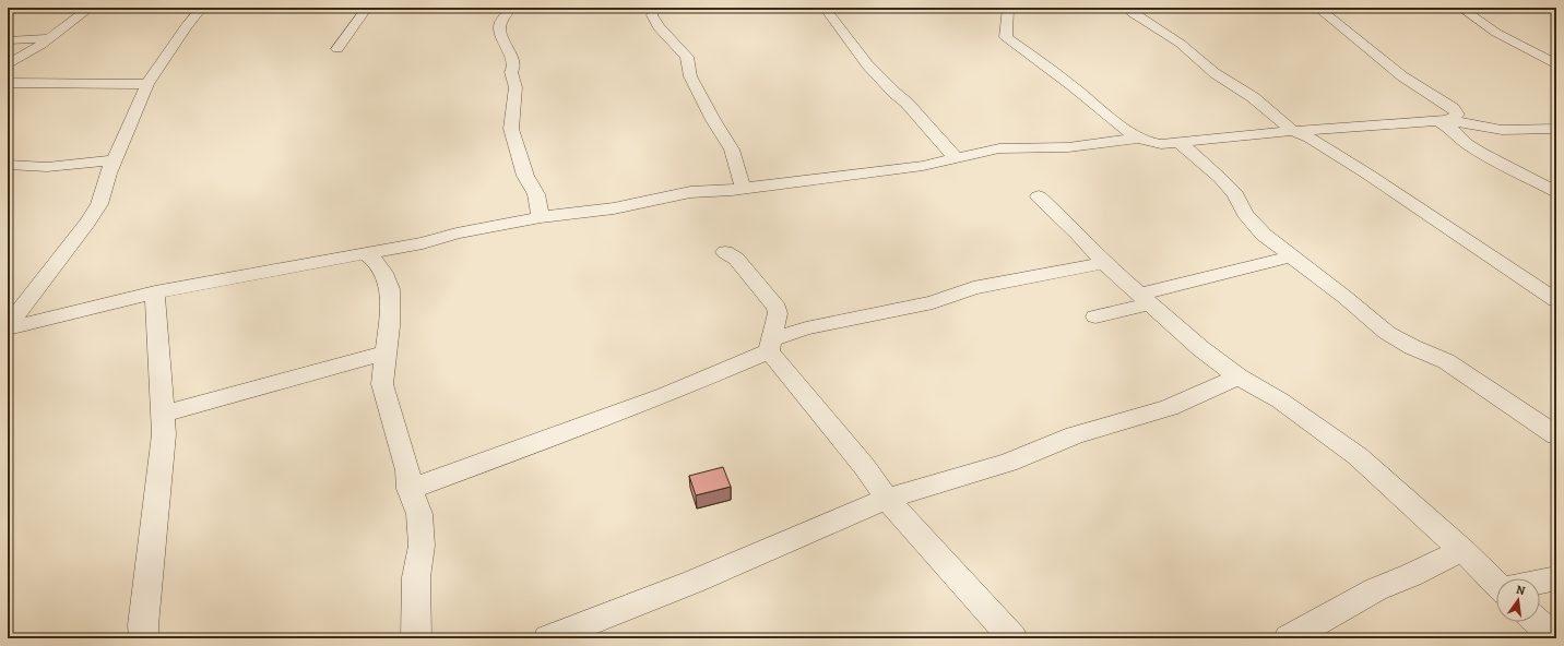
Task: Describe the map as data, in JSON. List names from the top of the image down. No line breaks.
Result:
{"north":"top"}
